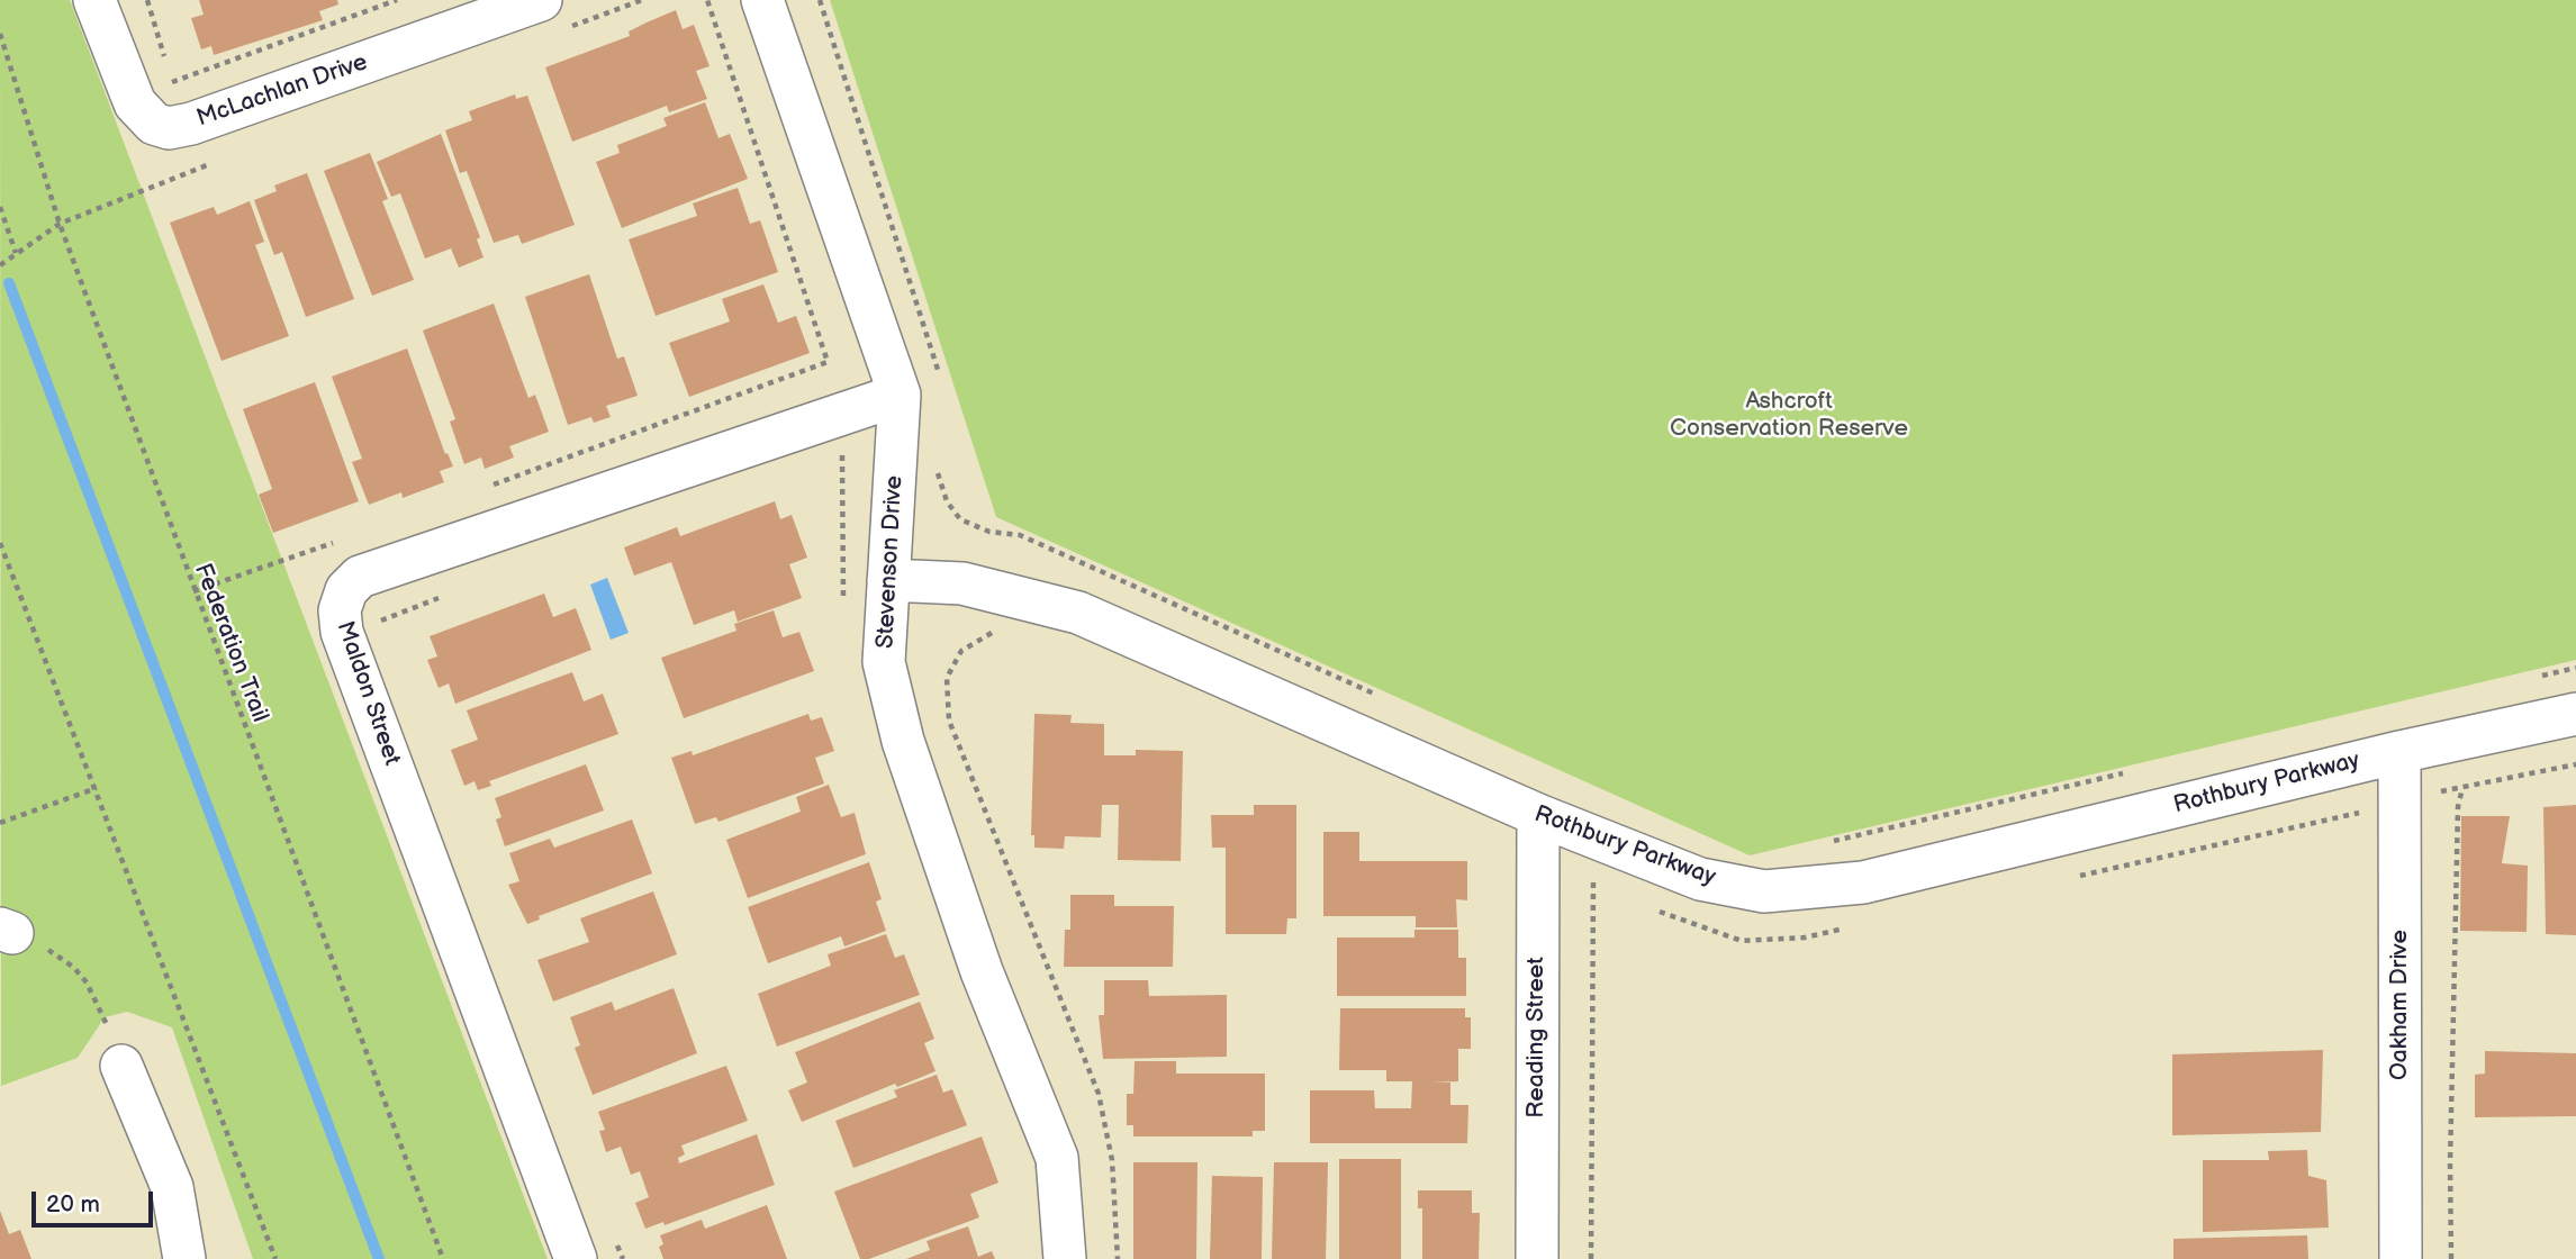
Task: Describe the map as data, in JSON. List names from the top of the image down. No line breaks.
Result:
{"streets":{"street":["McLachlan Drive","Stevenson Drive","Maldon Street","Rothbury Parkway","Oakham Drive","Reading Street"],"path":["Federation Trail"]},"crossings":[["Stevenson Drive","Maldon Street"],["Stevenson Drive","Rothbury Parkway"],["Rothbury Parkway","Oakham Drive"],["Rothbury Parkway","Reading Street"]],"parks":["Ashcroft Conservation Reserve"],"scale_bar":"20 m"}
